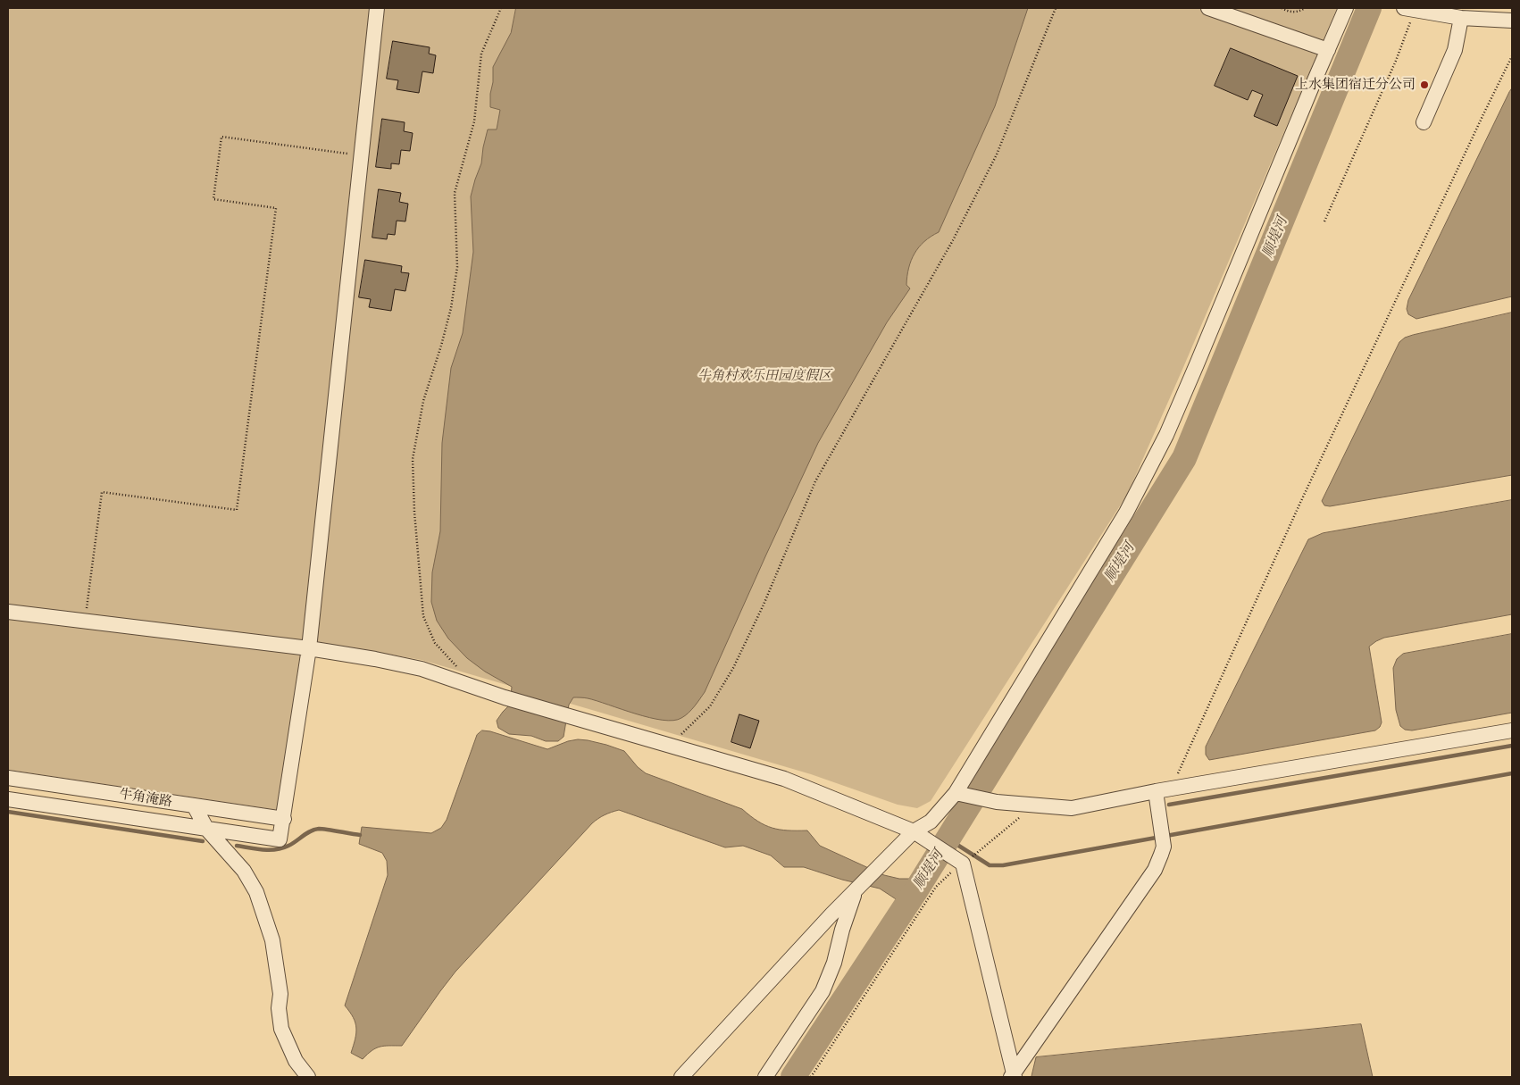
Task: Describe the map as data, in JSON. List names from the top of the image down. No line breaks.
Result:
{"streets":{"street":["牛角淹路"]},"water":["顺堤河"],"parks":["牛角村欢乐田园度假区"],"places":["上水集团宿迁分公司"]}
